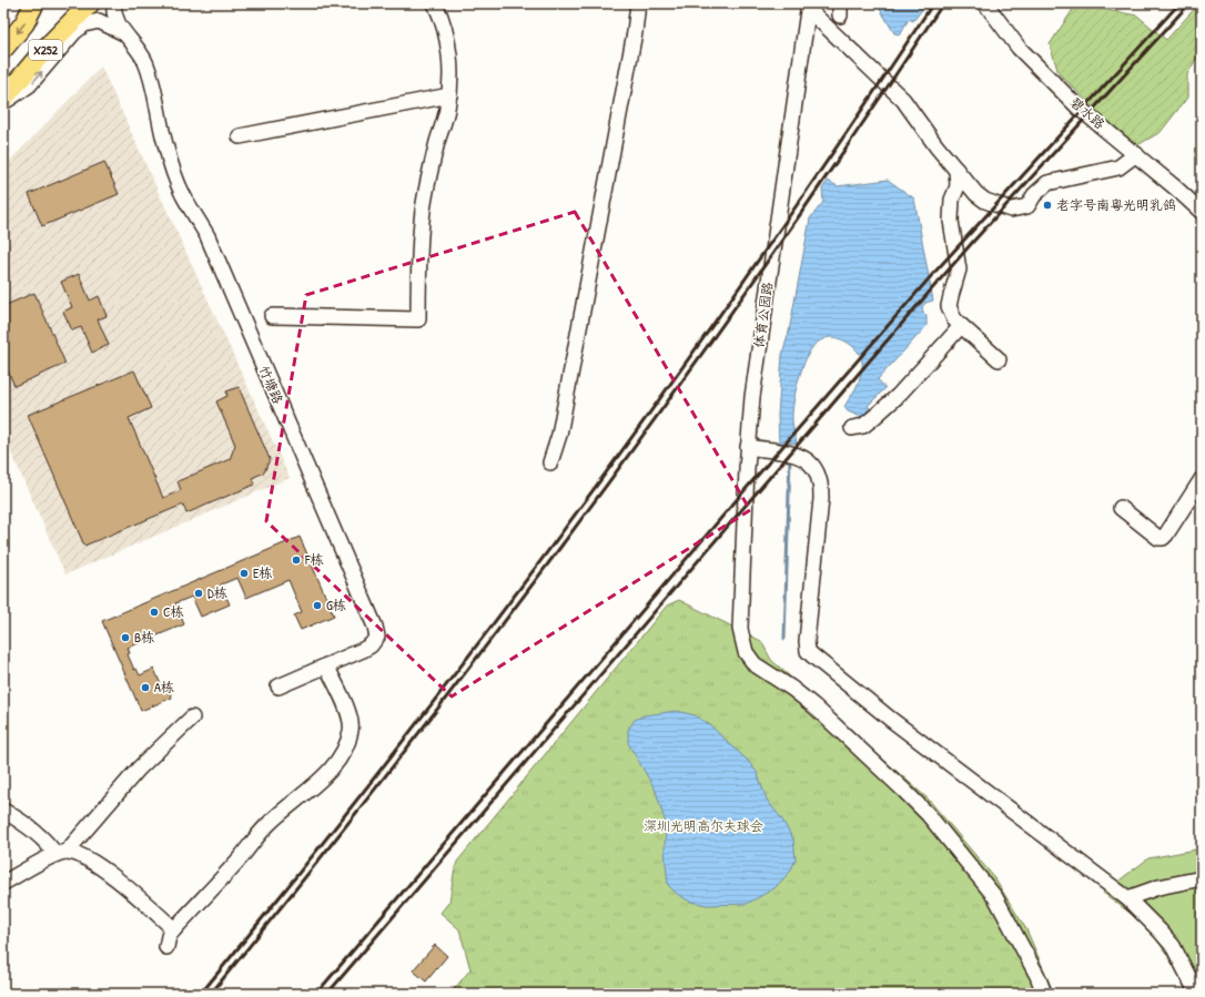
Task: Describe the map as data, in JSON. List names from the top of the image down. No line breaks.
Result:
{"streets":{"main road":["X252"],"street":["碧水路","体育公园路","竹塘路"]},"parks":["深圳光明高尔夫球会"],"places":["老字号南粤光明乳鸽","F栋","E栋","D栋","G栋","C栋","B栋","A栋"]}
